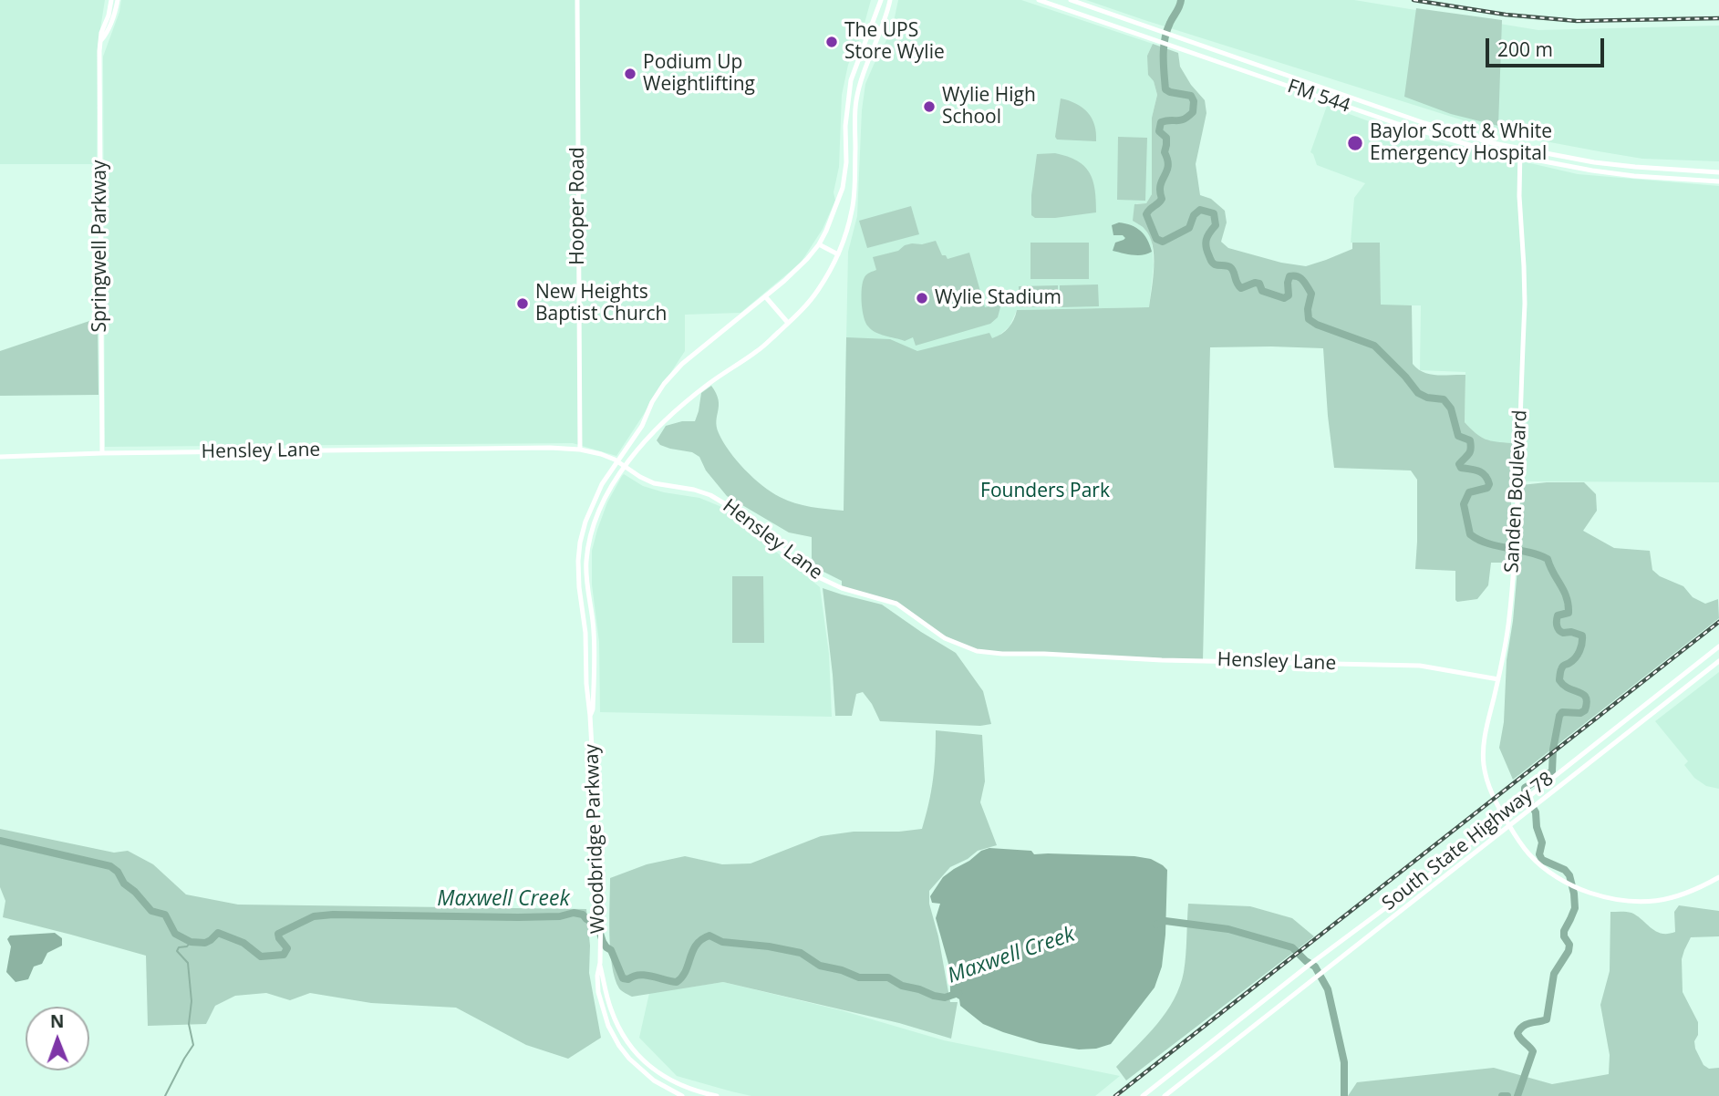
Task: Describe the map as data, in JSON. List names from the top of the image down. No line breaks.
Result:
{"streets":{"main road":["FM 544","Hooper Road","Springwell Parkway","Hensley Lane","Sanden Boulevard","Woodbridge Parkway","South State Highway 78"]},"crossings":[["FM 544","Sanden Boulevard"],["Hooper Road","Hensley Lane"],["Springwell Parkway","Hensley Lane"],["Hensley Lane","Sanden Boulevard"],["Hensley Lane","Woodbridge Parkway"],["Sanden Boulevard","South State Highway 78"]],"water":["Maxwell Creek"],"parks":["Founders Park"],"places":["The UPS Store Wylie","Podium Up Weightlifting","Wylie High School","Baylor Scott & White Emergency Hospital","Wylie Stadium","New Heights Baptist Church"],"scale_bar":"200 m","north":"top"}
